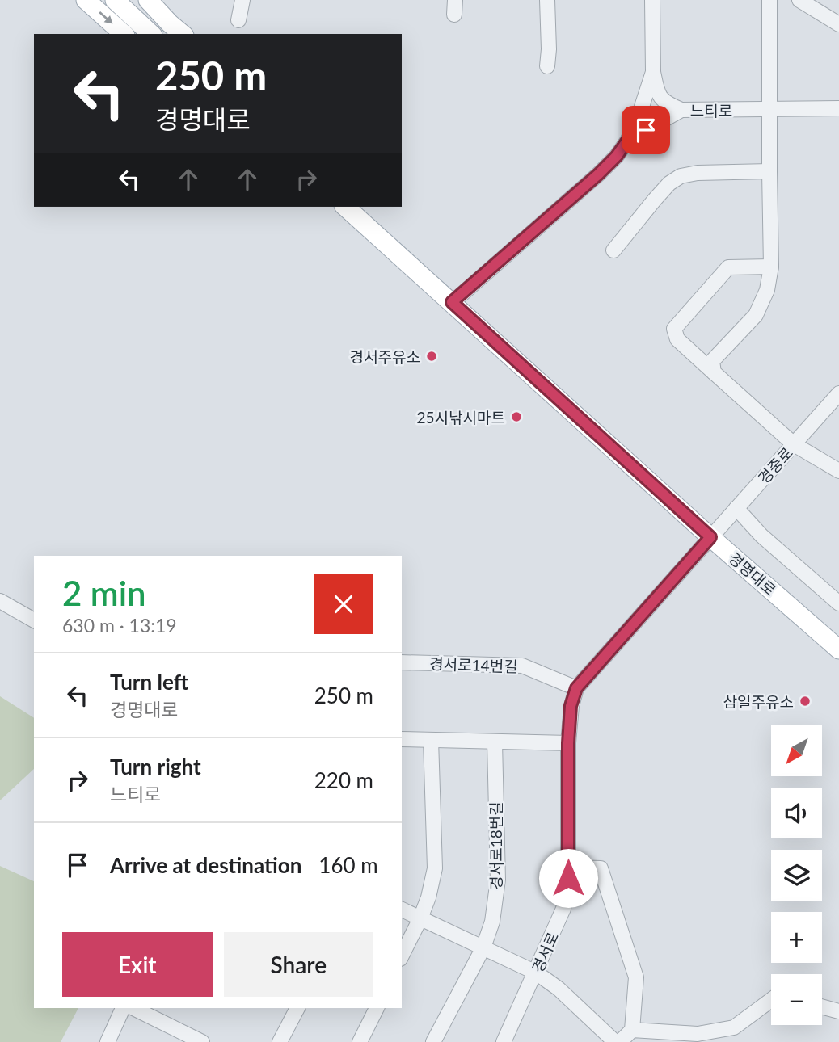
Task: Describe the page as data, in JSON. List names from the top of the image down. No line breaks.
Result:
{"streets":{"main road":["경명대로"],"street":["느티로","경중로","경서로14번길","경서로18번길","경서로"]},"crossings":[["느티로","경명대로"],["경중로","경명대로"],["경중로","경서로"],["경명대로","경서로"],["경서로14번길","경서로"]],"places":["경서주유소","25시낚시마트","삼일주유소"],"north":"bottom left","page":{"turn":["250 m","경명대로"],"heading":["2 min","630 m · 13:19"],"list":[{"name":"Turn left","note":"경명대로","value":"250 m"},{"name":"Turn right","note":"느티로","value":"220 m"},{"name":"Arrive at destination","value":"160 m"}],"map_buttons":["+","−"],"buttons":["Exit","Share"]}}
